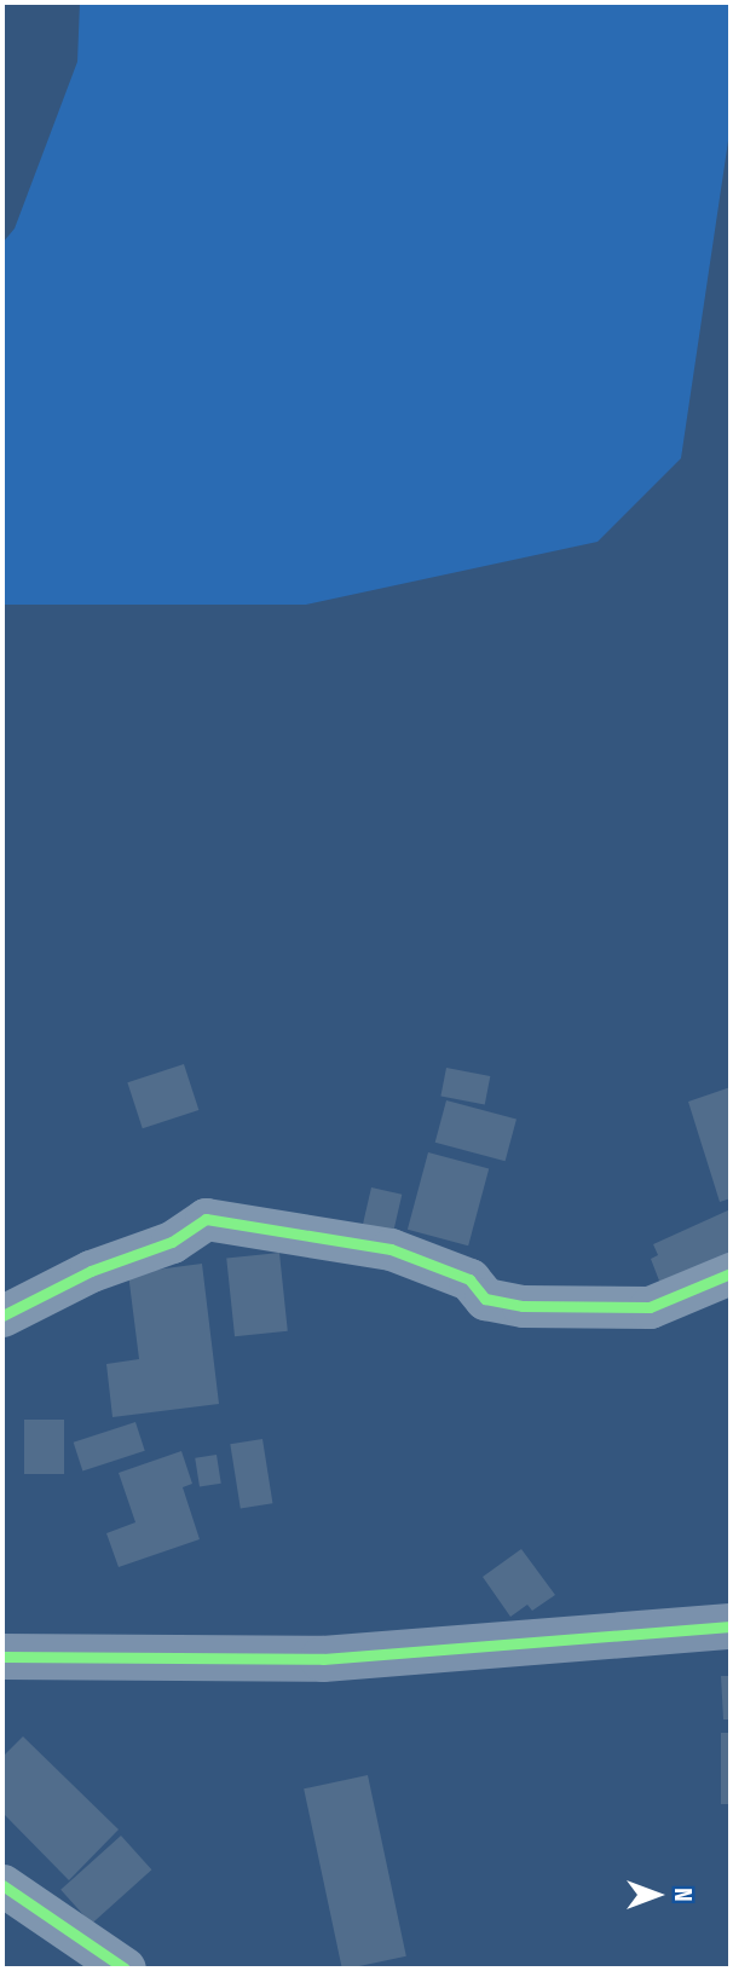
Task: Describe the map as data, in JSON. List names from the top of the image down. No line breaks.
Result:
{"north":"right"}
